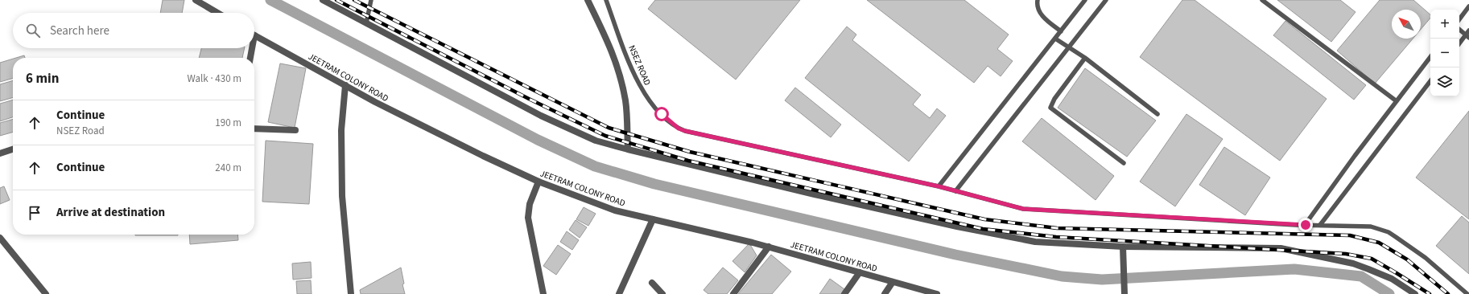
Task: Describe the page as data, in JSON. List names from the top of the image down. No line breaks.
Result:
{"streets":{"street":["JEETRAM COLONY ROAD"],"lane":["NSEZ ROAD"]},"north":"top left","page":{"map_buttons":["+","−"],"search":"Search here","heading":["6 min","Walk · 430 m"],"list":[["Continue","NSEZ Road","190 m"],["Continue","240 m"],"Arrive at destination"]}}
